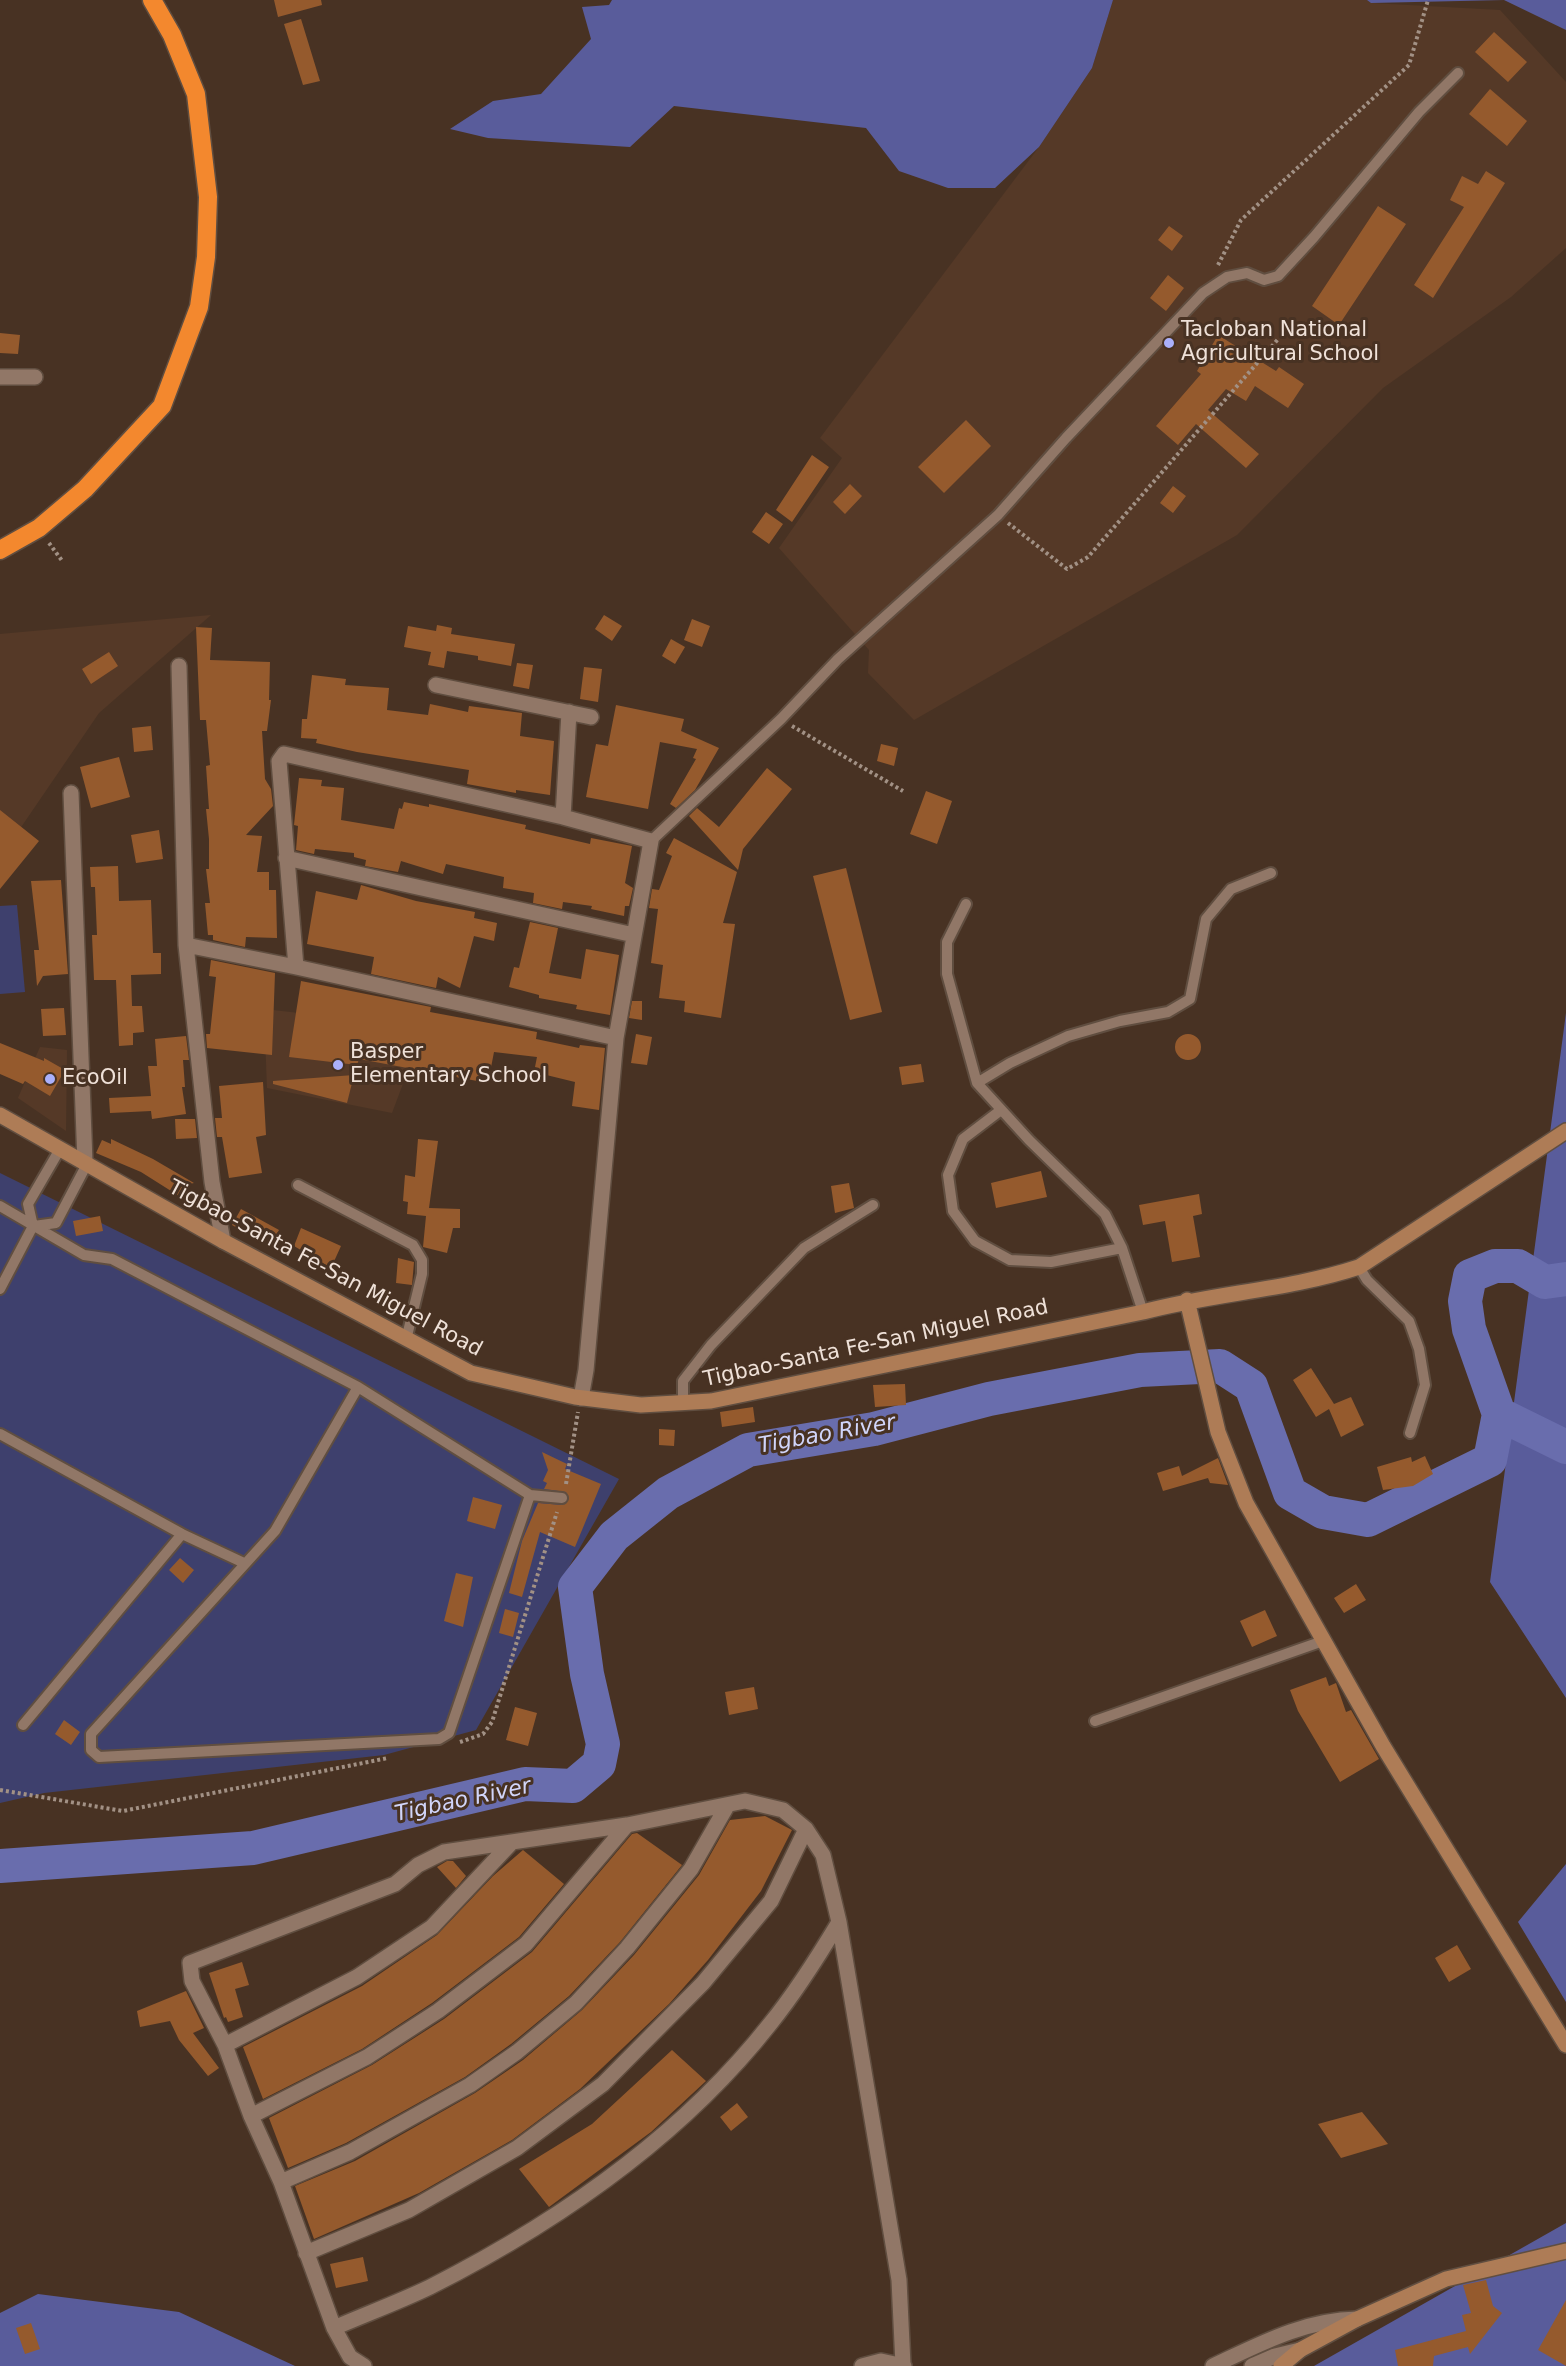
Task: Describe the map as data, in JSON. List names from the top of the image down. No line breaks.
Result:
{"streets":{"main road":["Tigbao-Santa Fe-San Miguel Road"]},"water":["Tigbao River"],"places":["Tacloban National Agricultural School","Basper Elementary School","EcoOil"]}
